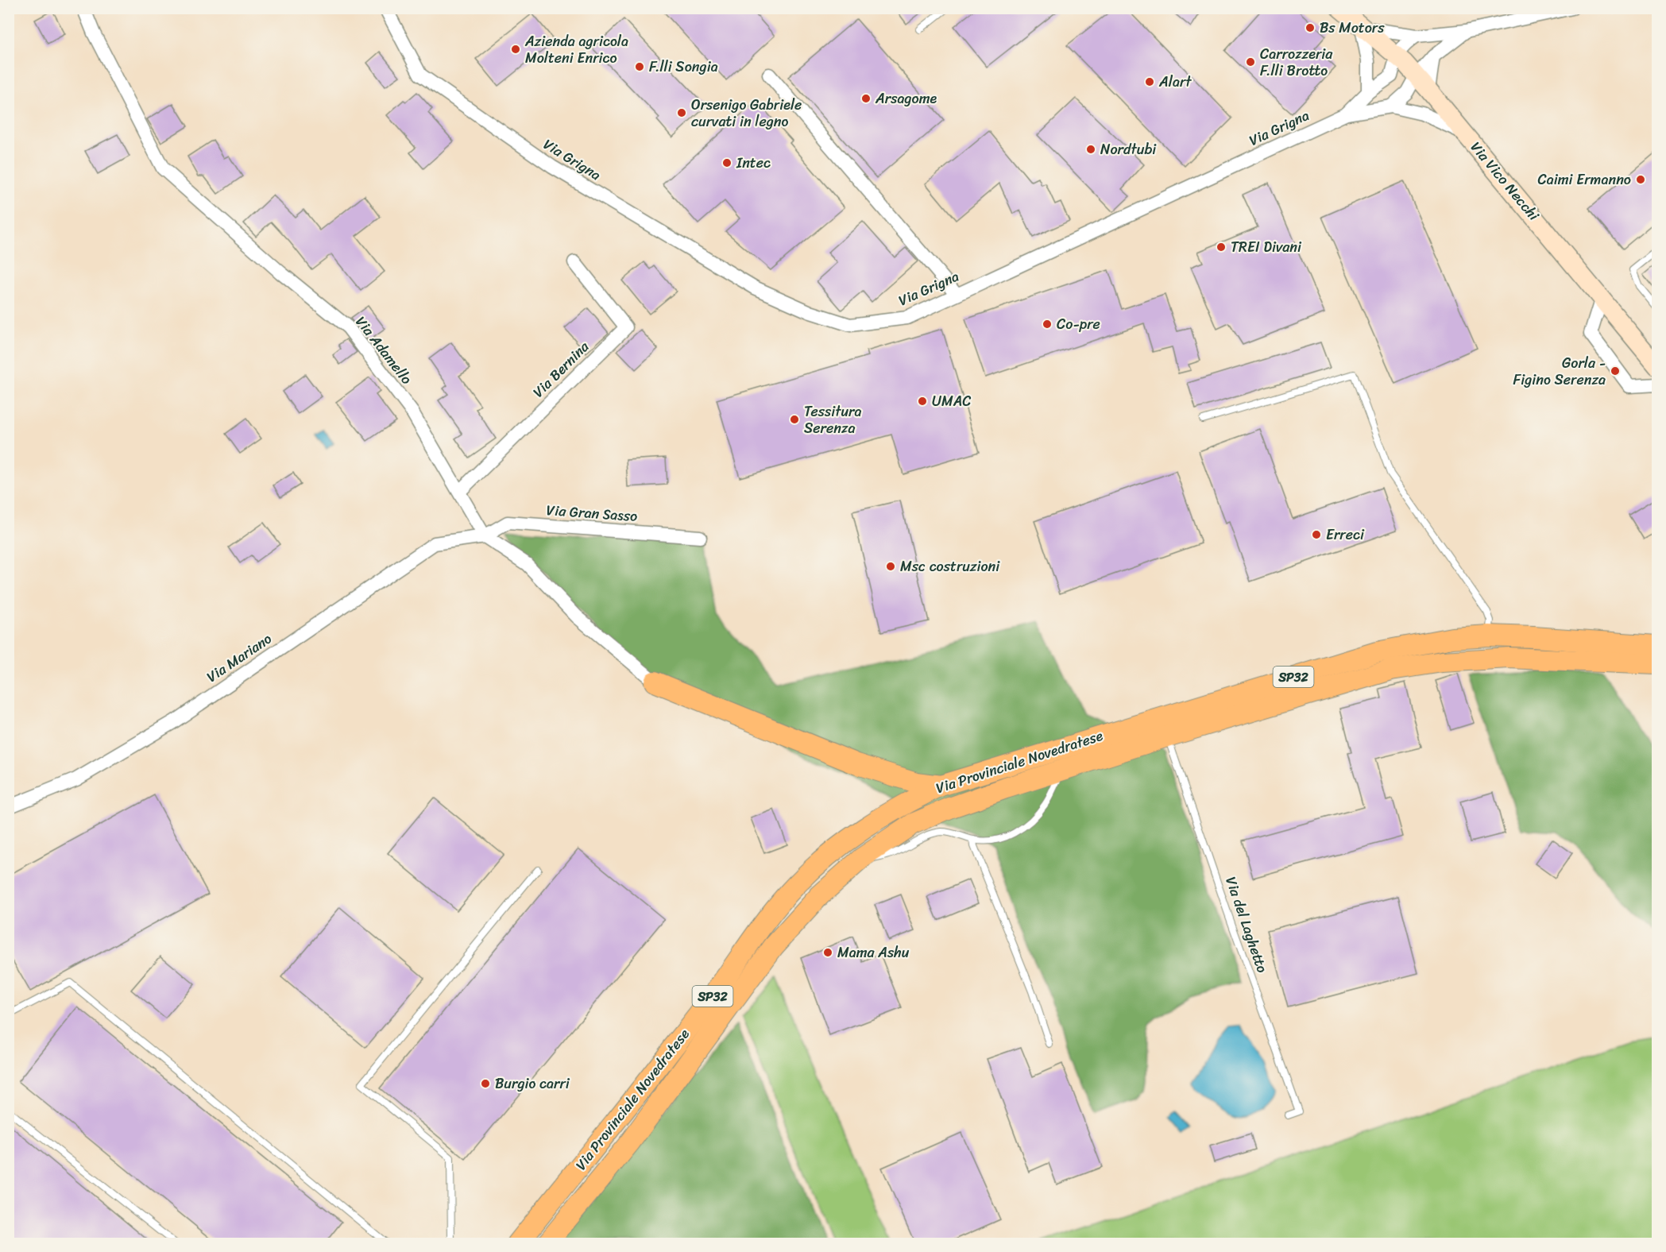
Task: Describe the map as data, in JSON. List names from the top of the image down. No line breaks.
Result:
{"streets":{"main road":["SP32","Via Provinciale Novedratese"],"street":["Via Grigna","Via Vico Necchi","Via Adamello","Via Bernina","Via Gran Sasso","Via Mariano"],"lane":["Via del Laghetto"]},"crossings":[["Via Grigna","Via Vico Necchi"],["Via Adamello","Via Bernina"],["Via Adamello","Via Gran Sasso"],["Via Adamello","Via Mariano"],["Via Gran Sasso","Via Mariano"],["Via Provinciale Novedratese","Via del Laghetto"]],"places":["Bs Motors","Azienda agricola Molteni Enrico","Carrozzeria F.lli Brotto","F.lli Songia","Alart","Arsagome","Orsenigo Gabriele curvati in legno","Nordtubi","Intec","Caimi Ermanno","TREI Divani","Co-pre","Gorla - Figino Serenza","UMAC","Tessitura Serenza","Erreci","Msc costruzioni","Mama Ashu","Burgio carri"]}
